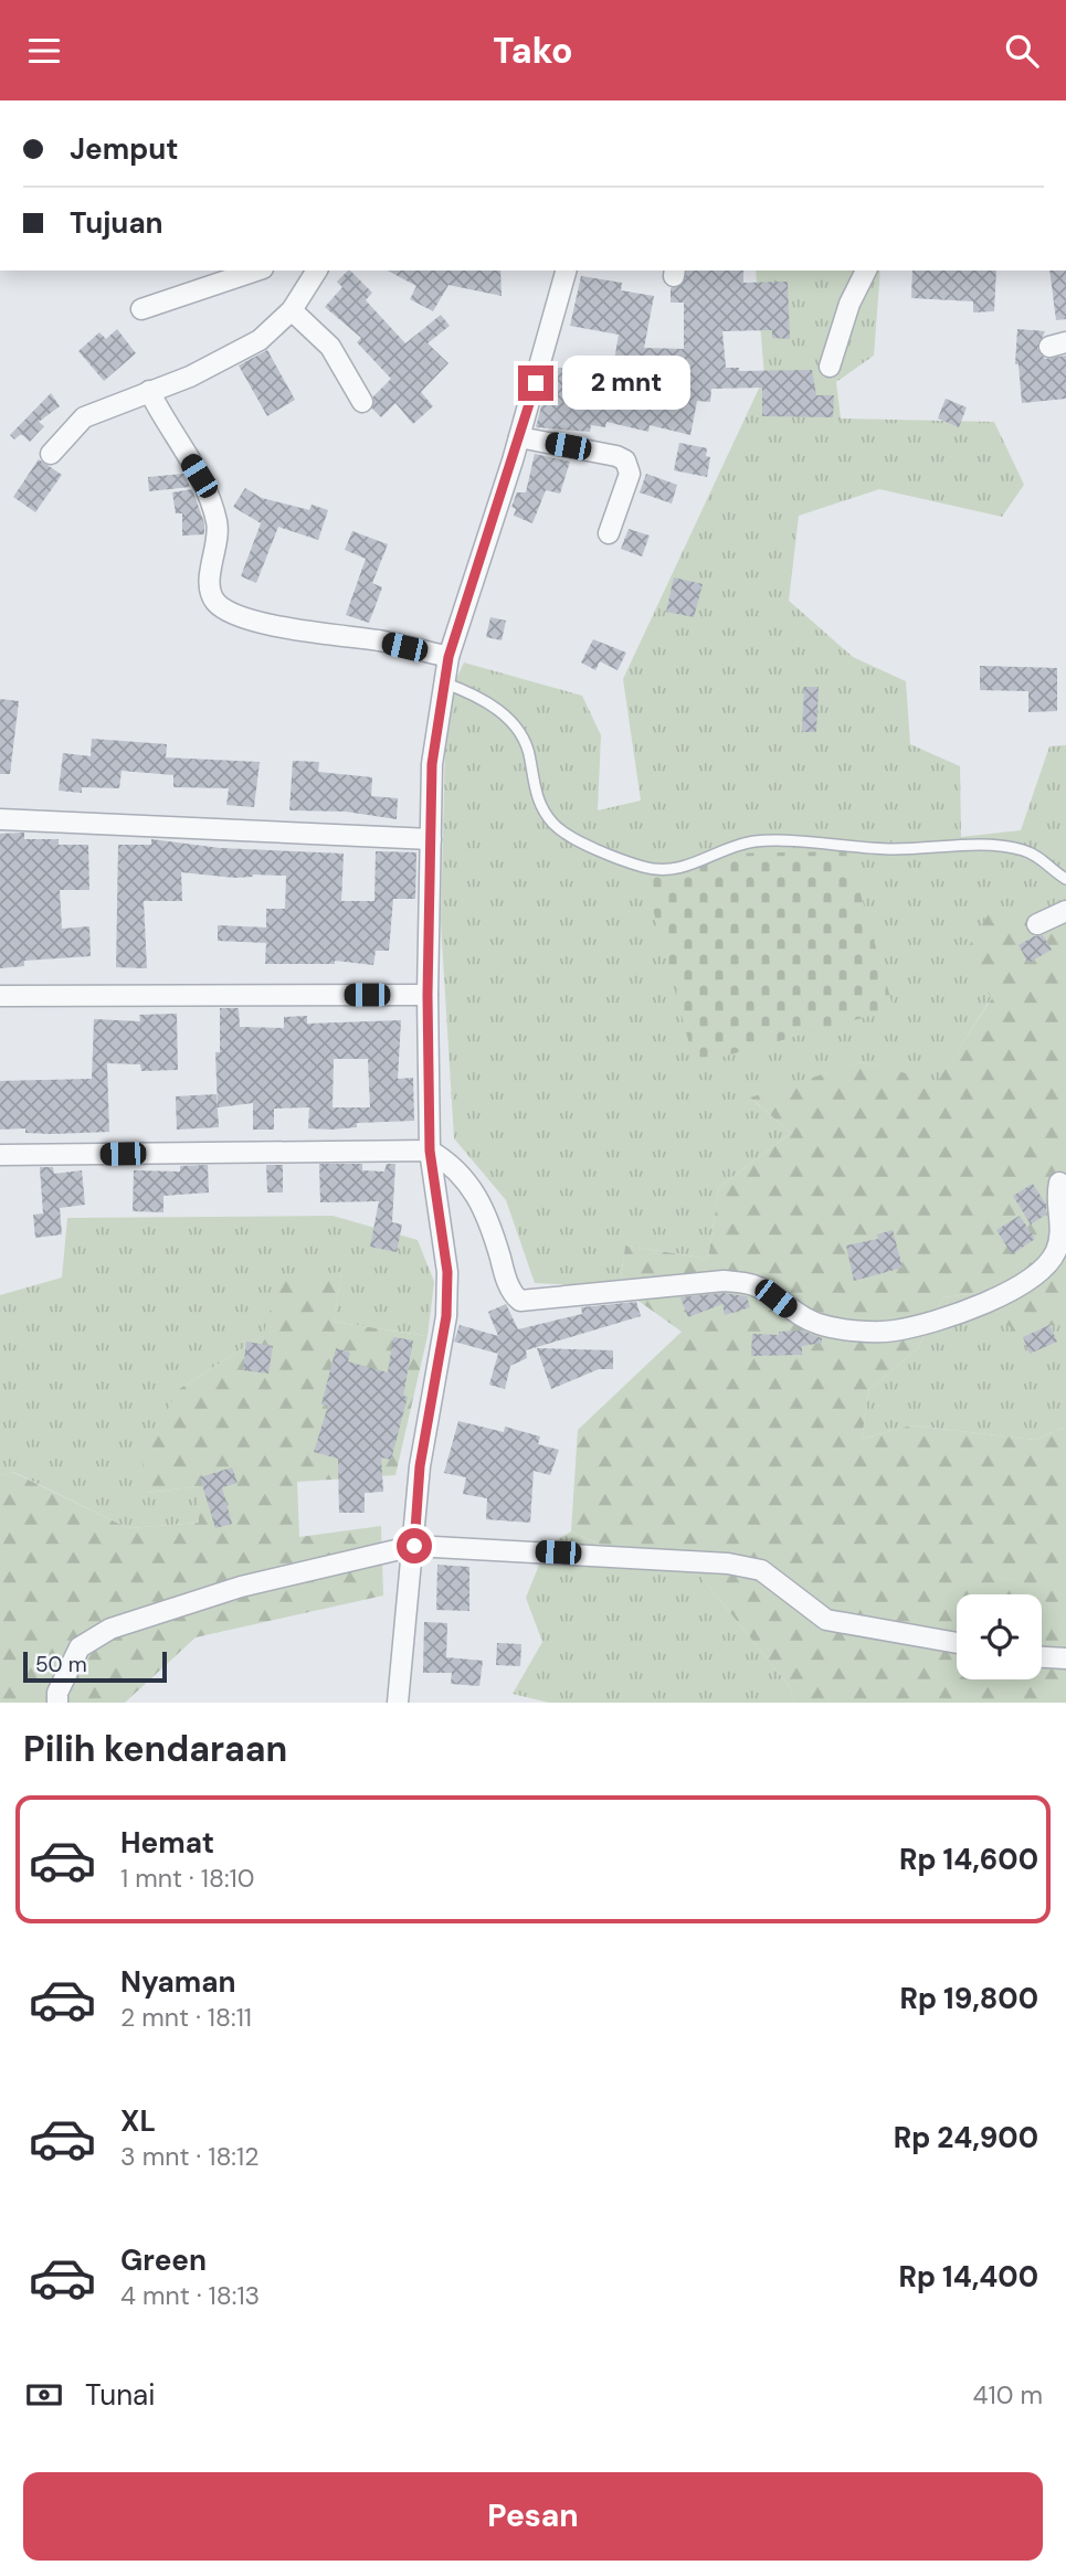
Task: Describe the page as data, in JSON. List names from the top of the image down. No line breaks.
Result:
{"scale_bar":"50 m","page":{"header":"Tako","banner":["Jemput","Tujuan"],"bubble":"2 mnt","scale":"50 m","heading":"Pilih kendaraan","list":[{"name":"Hemat","note":"1 mnt · 18:10","value":"Rp 14,600"},{"name":"Nyaman","note":"2 mnt · 18:11","value":"Rp 19,800"},{"name":"XL","note":"3 mnt · 18:12","value":"Rp 24,900"},{"name":"Green","note":"4 mnt · 18:13","value":"Rp 14,400"}],"pay":["Tunai","410 m"],"buttons":"Pesan"}}
